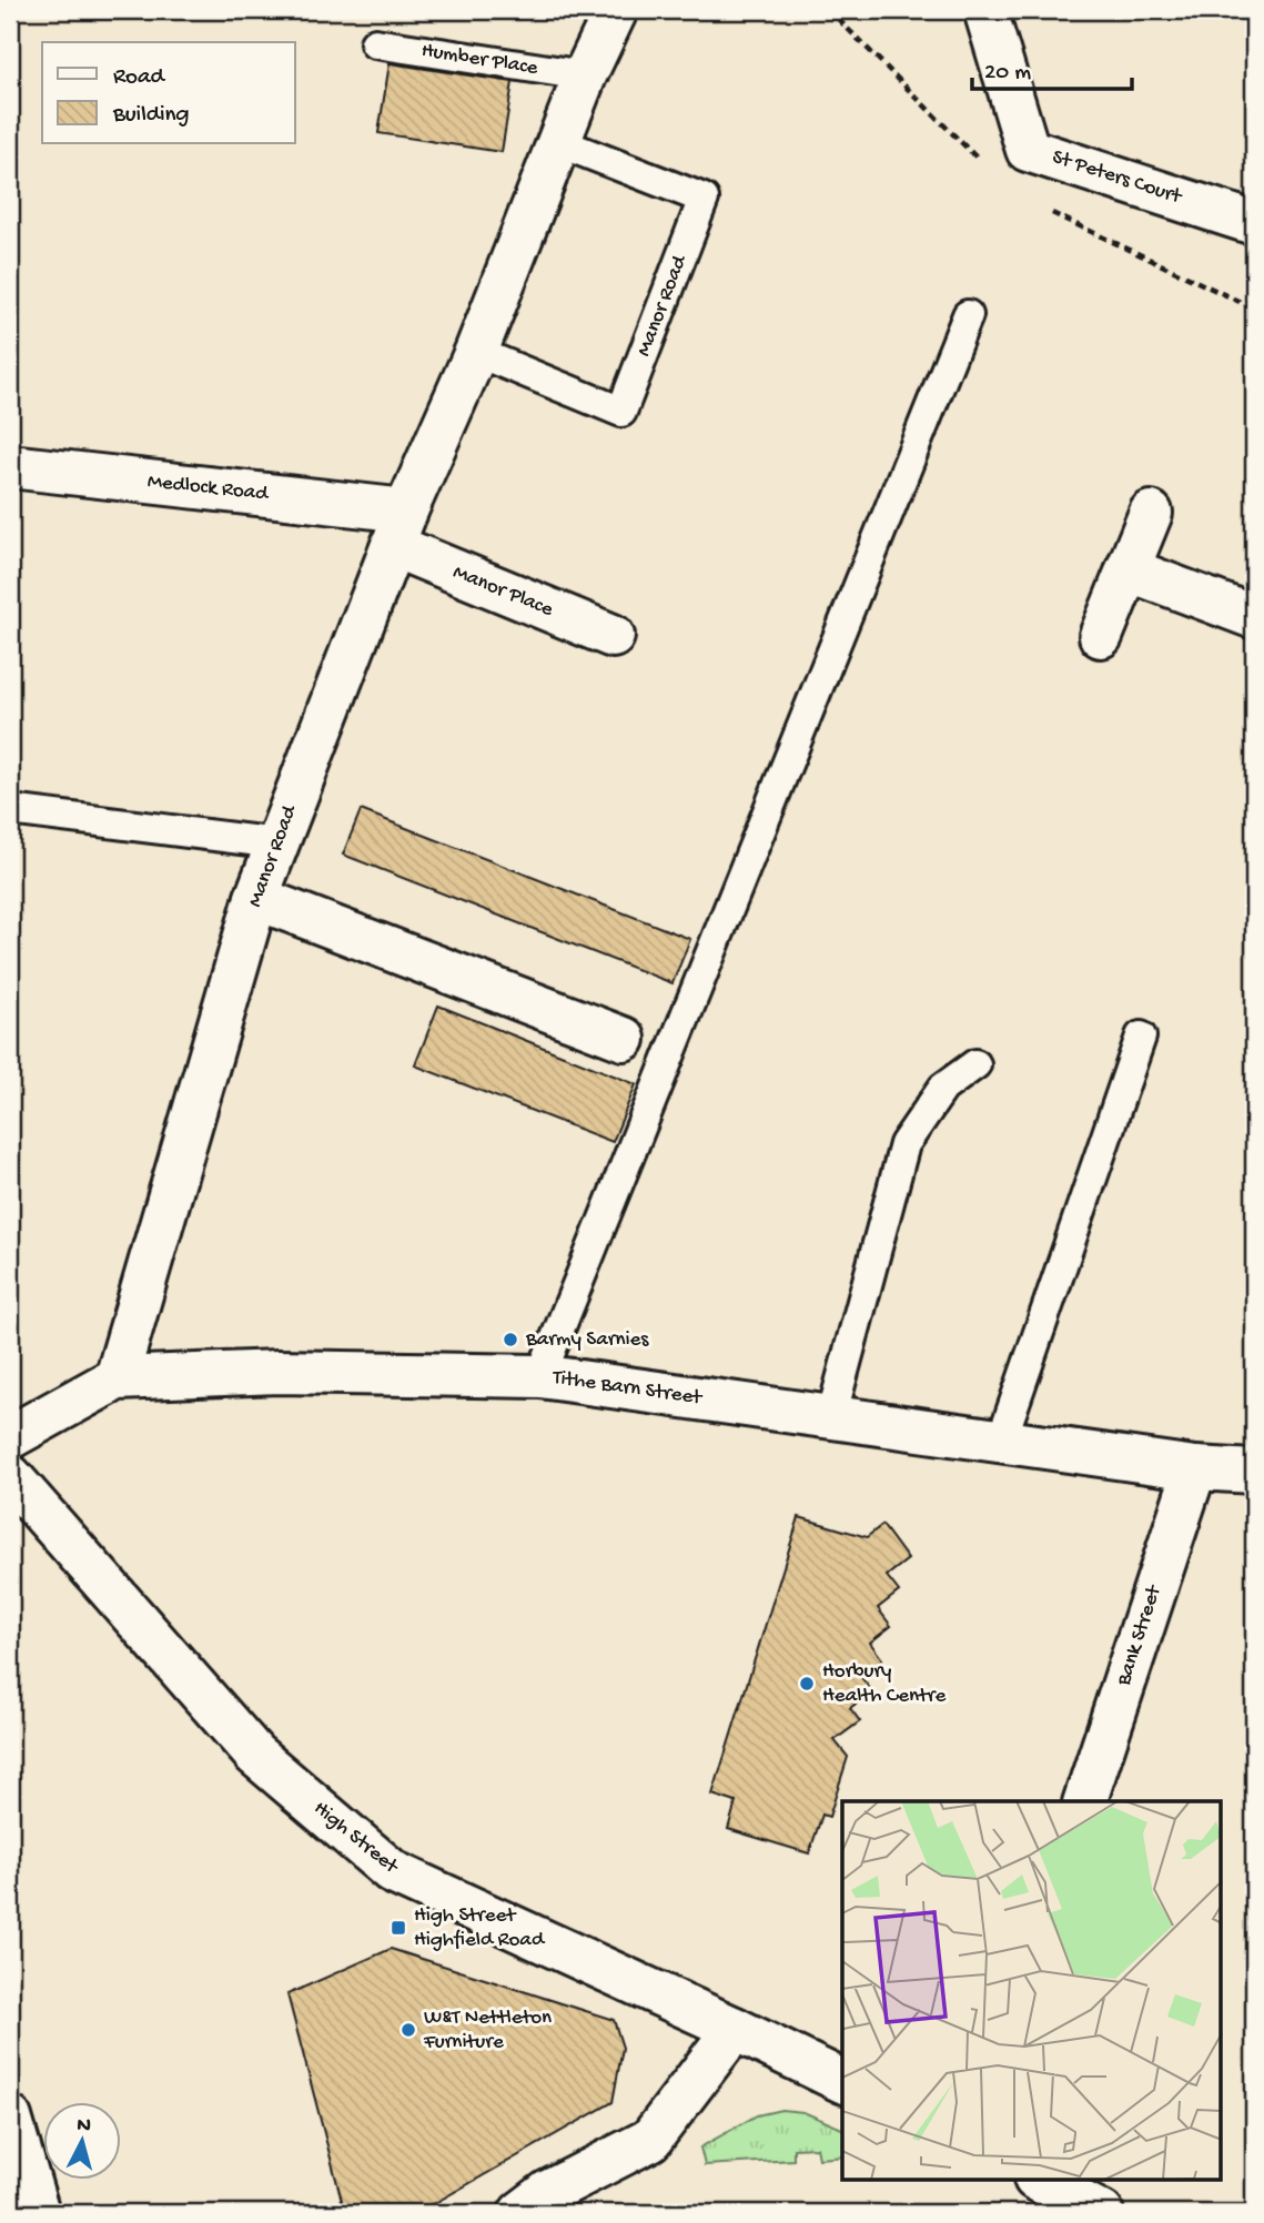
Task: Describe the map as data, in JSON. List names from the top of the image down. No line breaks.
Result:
{"streets":{"street":["St Peters Court","Manor Road","Medlock Road","Manor Place","Tithe Barn Street","Bank Street","High Street"],"lane":["Humber Place"]},"crossings":[["Humber Place","Manor Road"],["Manor Road","Medlock Road"],["Manor Road","Manor Place"],["Manor Road","Tithe Barn Street"],["Medlock Road","Manor Place"],["Tithe Barn Street","Bank Street"]],"places":{"other":["Barmy Sarnies","Horbury Health Centre","W&T Nettleton Furniture"],"transit":["High Street Highfield Road"]},"legend":["Road","Building"],"scale_bar":"20 m","north":"top"}
